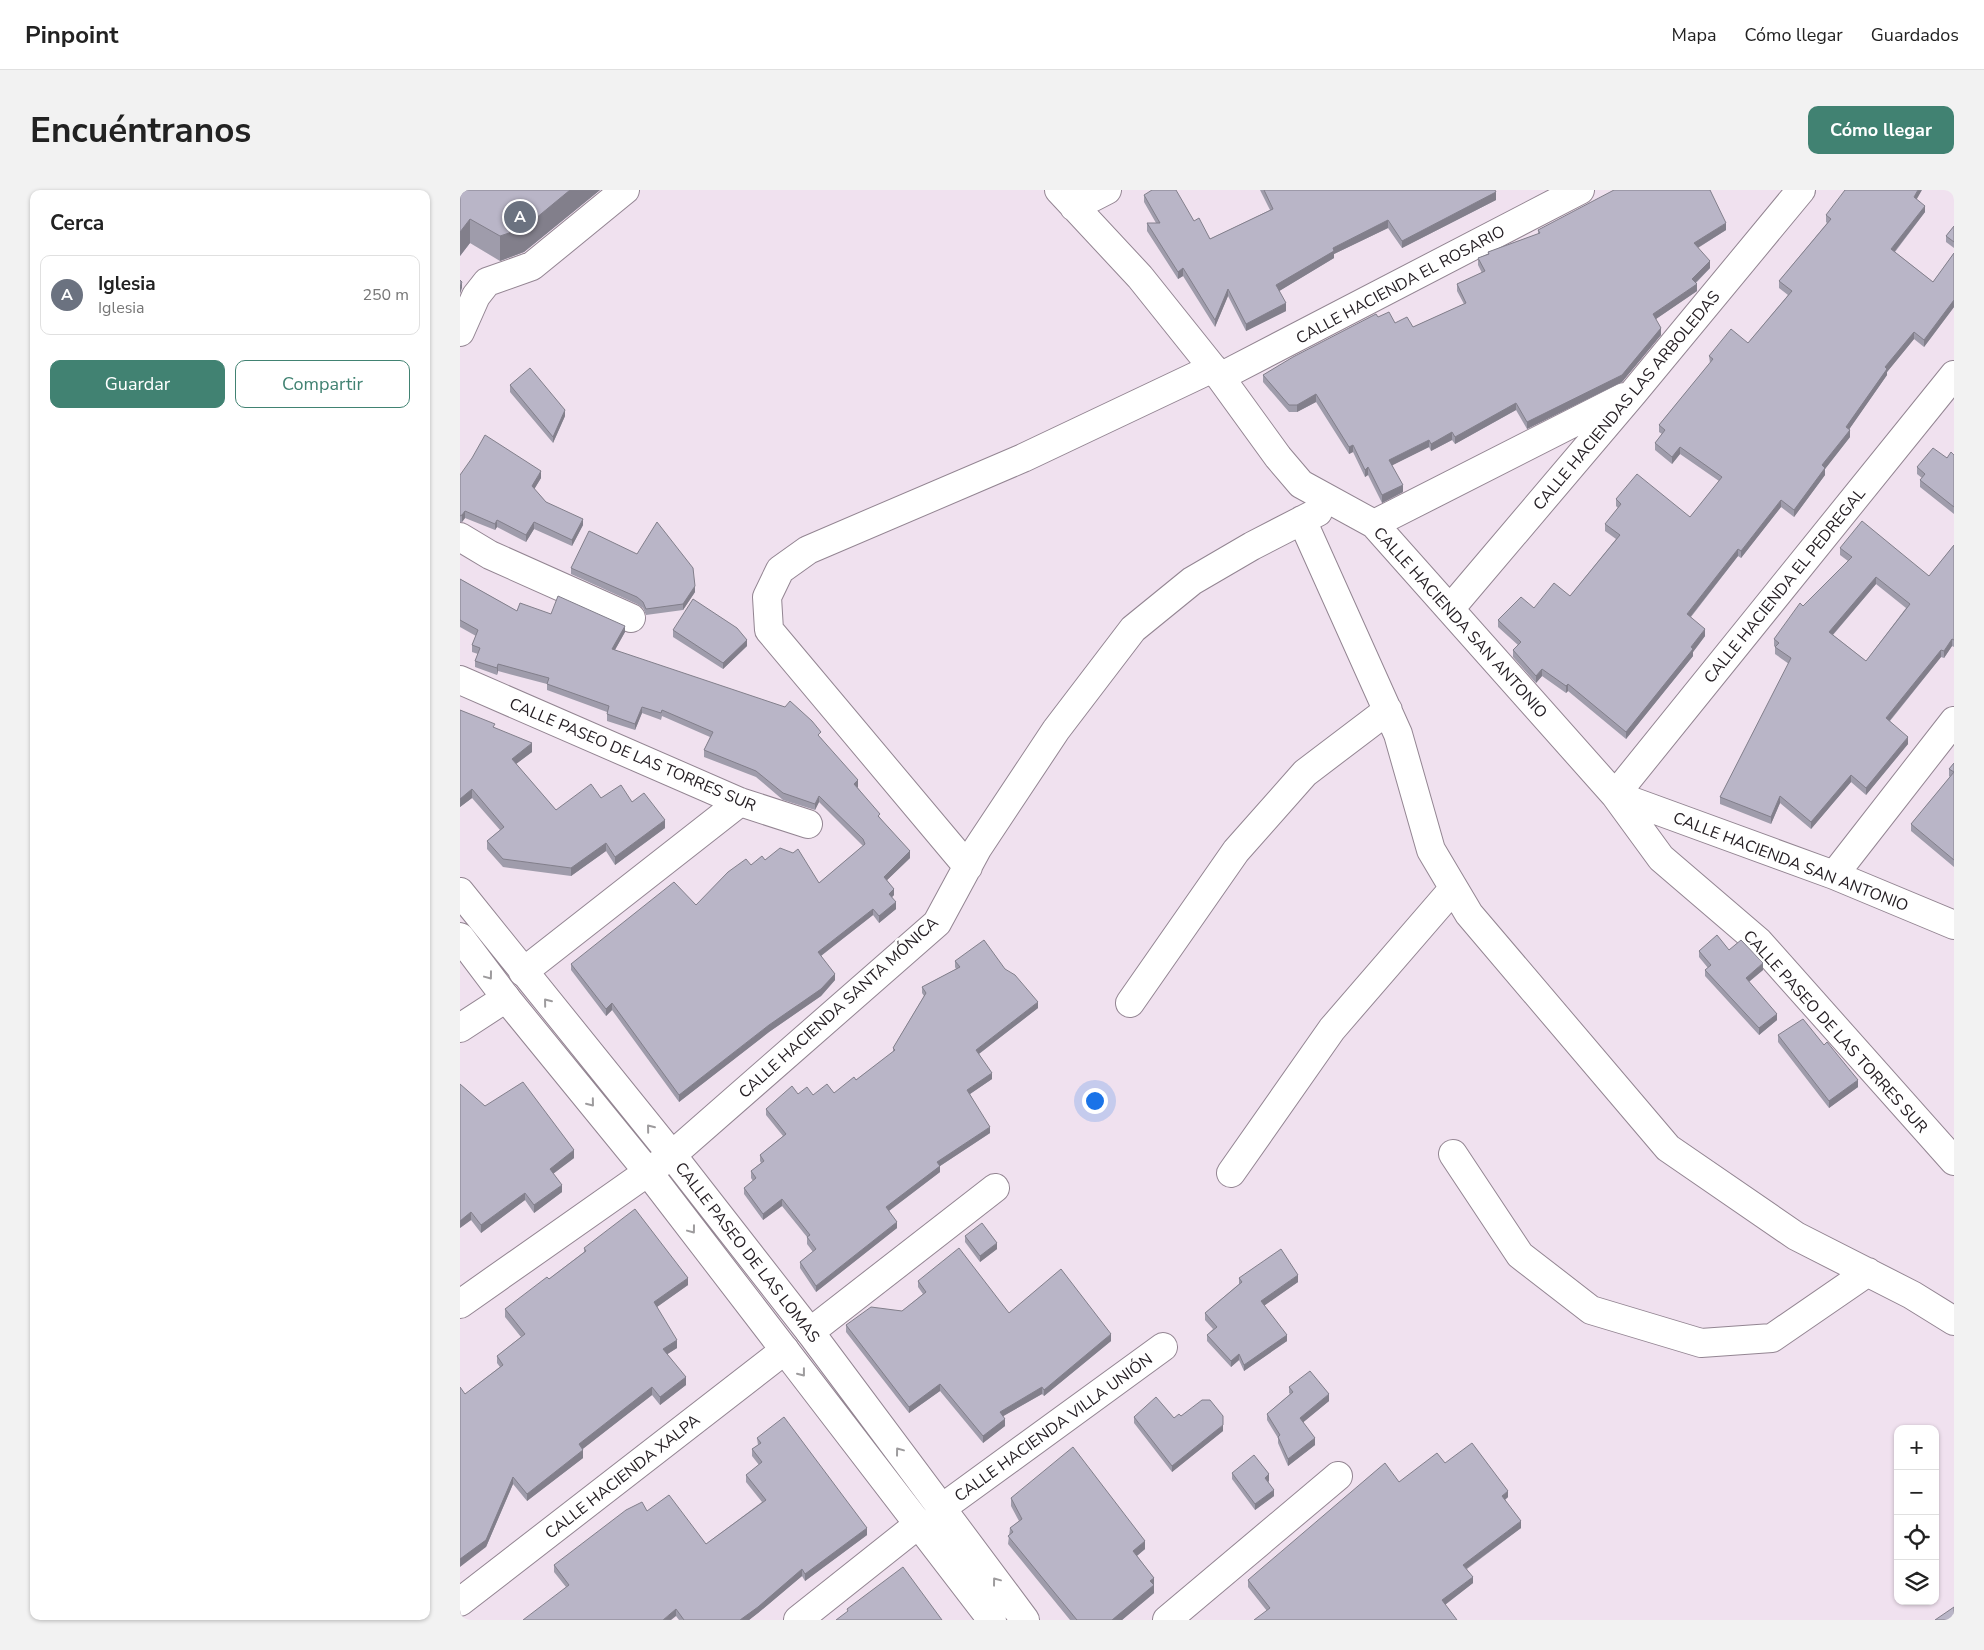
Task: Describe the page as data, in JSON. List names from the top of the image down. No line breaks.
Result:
{"streets":{"street":["CALLE HACIENDA EL ROSARIO","CALLE HACIENDAS LAS ARBOLEDAS","CALLE HACIENDA EL PEDREGAL","CALLE HACIENDA SAN ANTONIO","CALLE PASEO DE LAS TORRES SUR","CALLE HACIENDA SANTA MÓNICA","CALLE PASEO DE LAS LOMAS","CALLE HACIENDA VILLA UNIÓN","CALLE HACIENDA XALPA"]},"crossings":[["CALLE HACIENDA EL ROSARIO","CALLE HACIENDA SAN ANTONIO"],["CALLE HACIENDA EL ROSARIO","CALLE HACIENDA SANTA MÓNICA"],["CALLE HACIENDAS LAS ARBOLEDAS","CALLE HACIENDA SAN ANTONIO"],["CALLE HACIENDA EL PEDREGAL","CALLE HACIENDA SAN ANTONIO"],["CALLE HACIENDA EL PEDREGAL","CALLE PASEO DE LAS TORRES SUR"],["CALLE HACIENDA SAN ANTONIO","CALLE PASEO DE LAS TORRES SUR"],["CALLE HACIENDA SAN ANTONIO","CALLE HACIENDA SANTA MÓNICA"],["CALLE HACIENDA SANTA MÓNICA","CALLE PASEO DE LAS LOMAS"],["CALLE PASEO DE LAS LOMAS","CALLE HACIENDA VILLA UNIÓN"],["CALLE PASEO DE LAS LOMAS","CALLE HACIENDA XALPA"]],"page":{"header":"Pinpoint","nav":["Mapa","Cómo llegar","Guardados"],"buttons":["Cómo llegar",["Guardar","Compartir"]],"title":"Encuéntranos","heading":"Cerca","pins":"A","list":[{"mark":"A","name":"Iglesia","note":"Iglesia","value":"250 m"}],"map_buttons":["+","−"]}}
